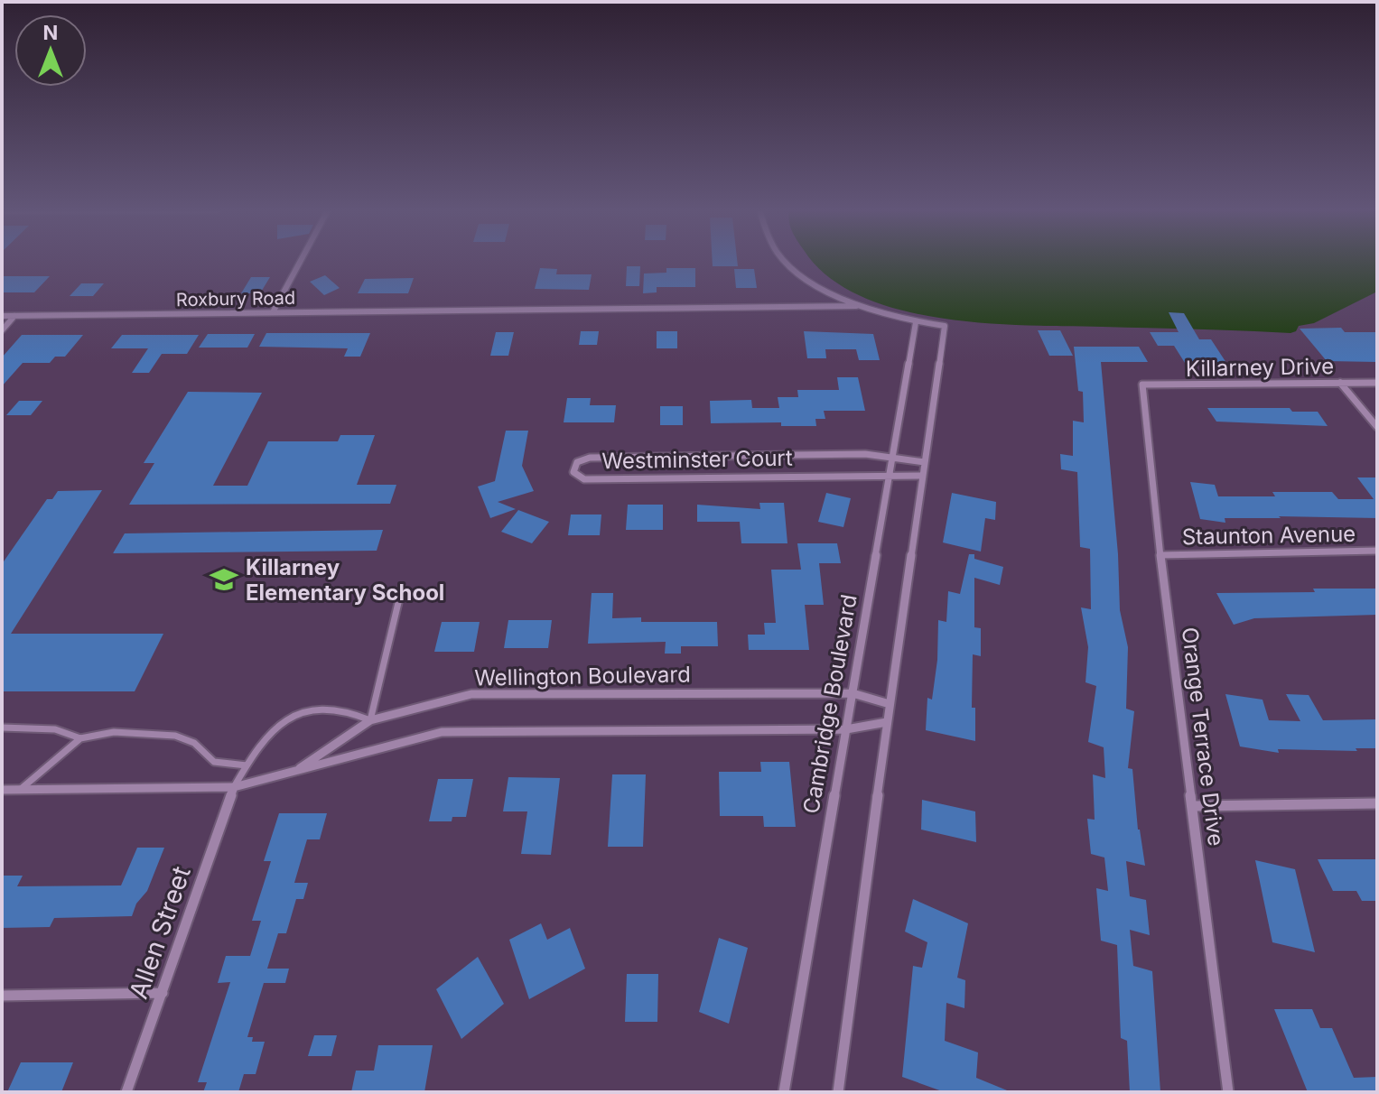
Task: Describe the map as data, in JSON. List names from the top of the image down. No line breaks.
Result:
{"streets":{"street":["Roxbury Road","Killarney Drive","Westminster Court","Staunton Avenue","Wellington Boulevard","Cambridge Boulevard","Orange Terrace Drive","Allen Street"]},"crossings":[["Killarney Drive","Orange Terrace Drive"],["Westminster Court","Cambridge Boulevard"],["Staunton Avenue","Orange Terrace Drive"],["Wellington Boulevard","Cambridge Boulevard"],["Wellington Boulevard","Allen Street"]],"places":{"school or university":["Killarney Elementary School"]},"north":"top"}
